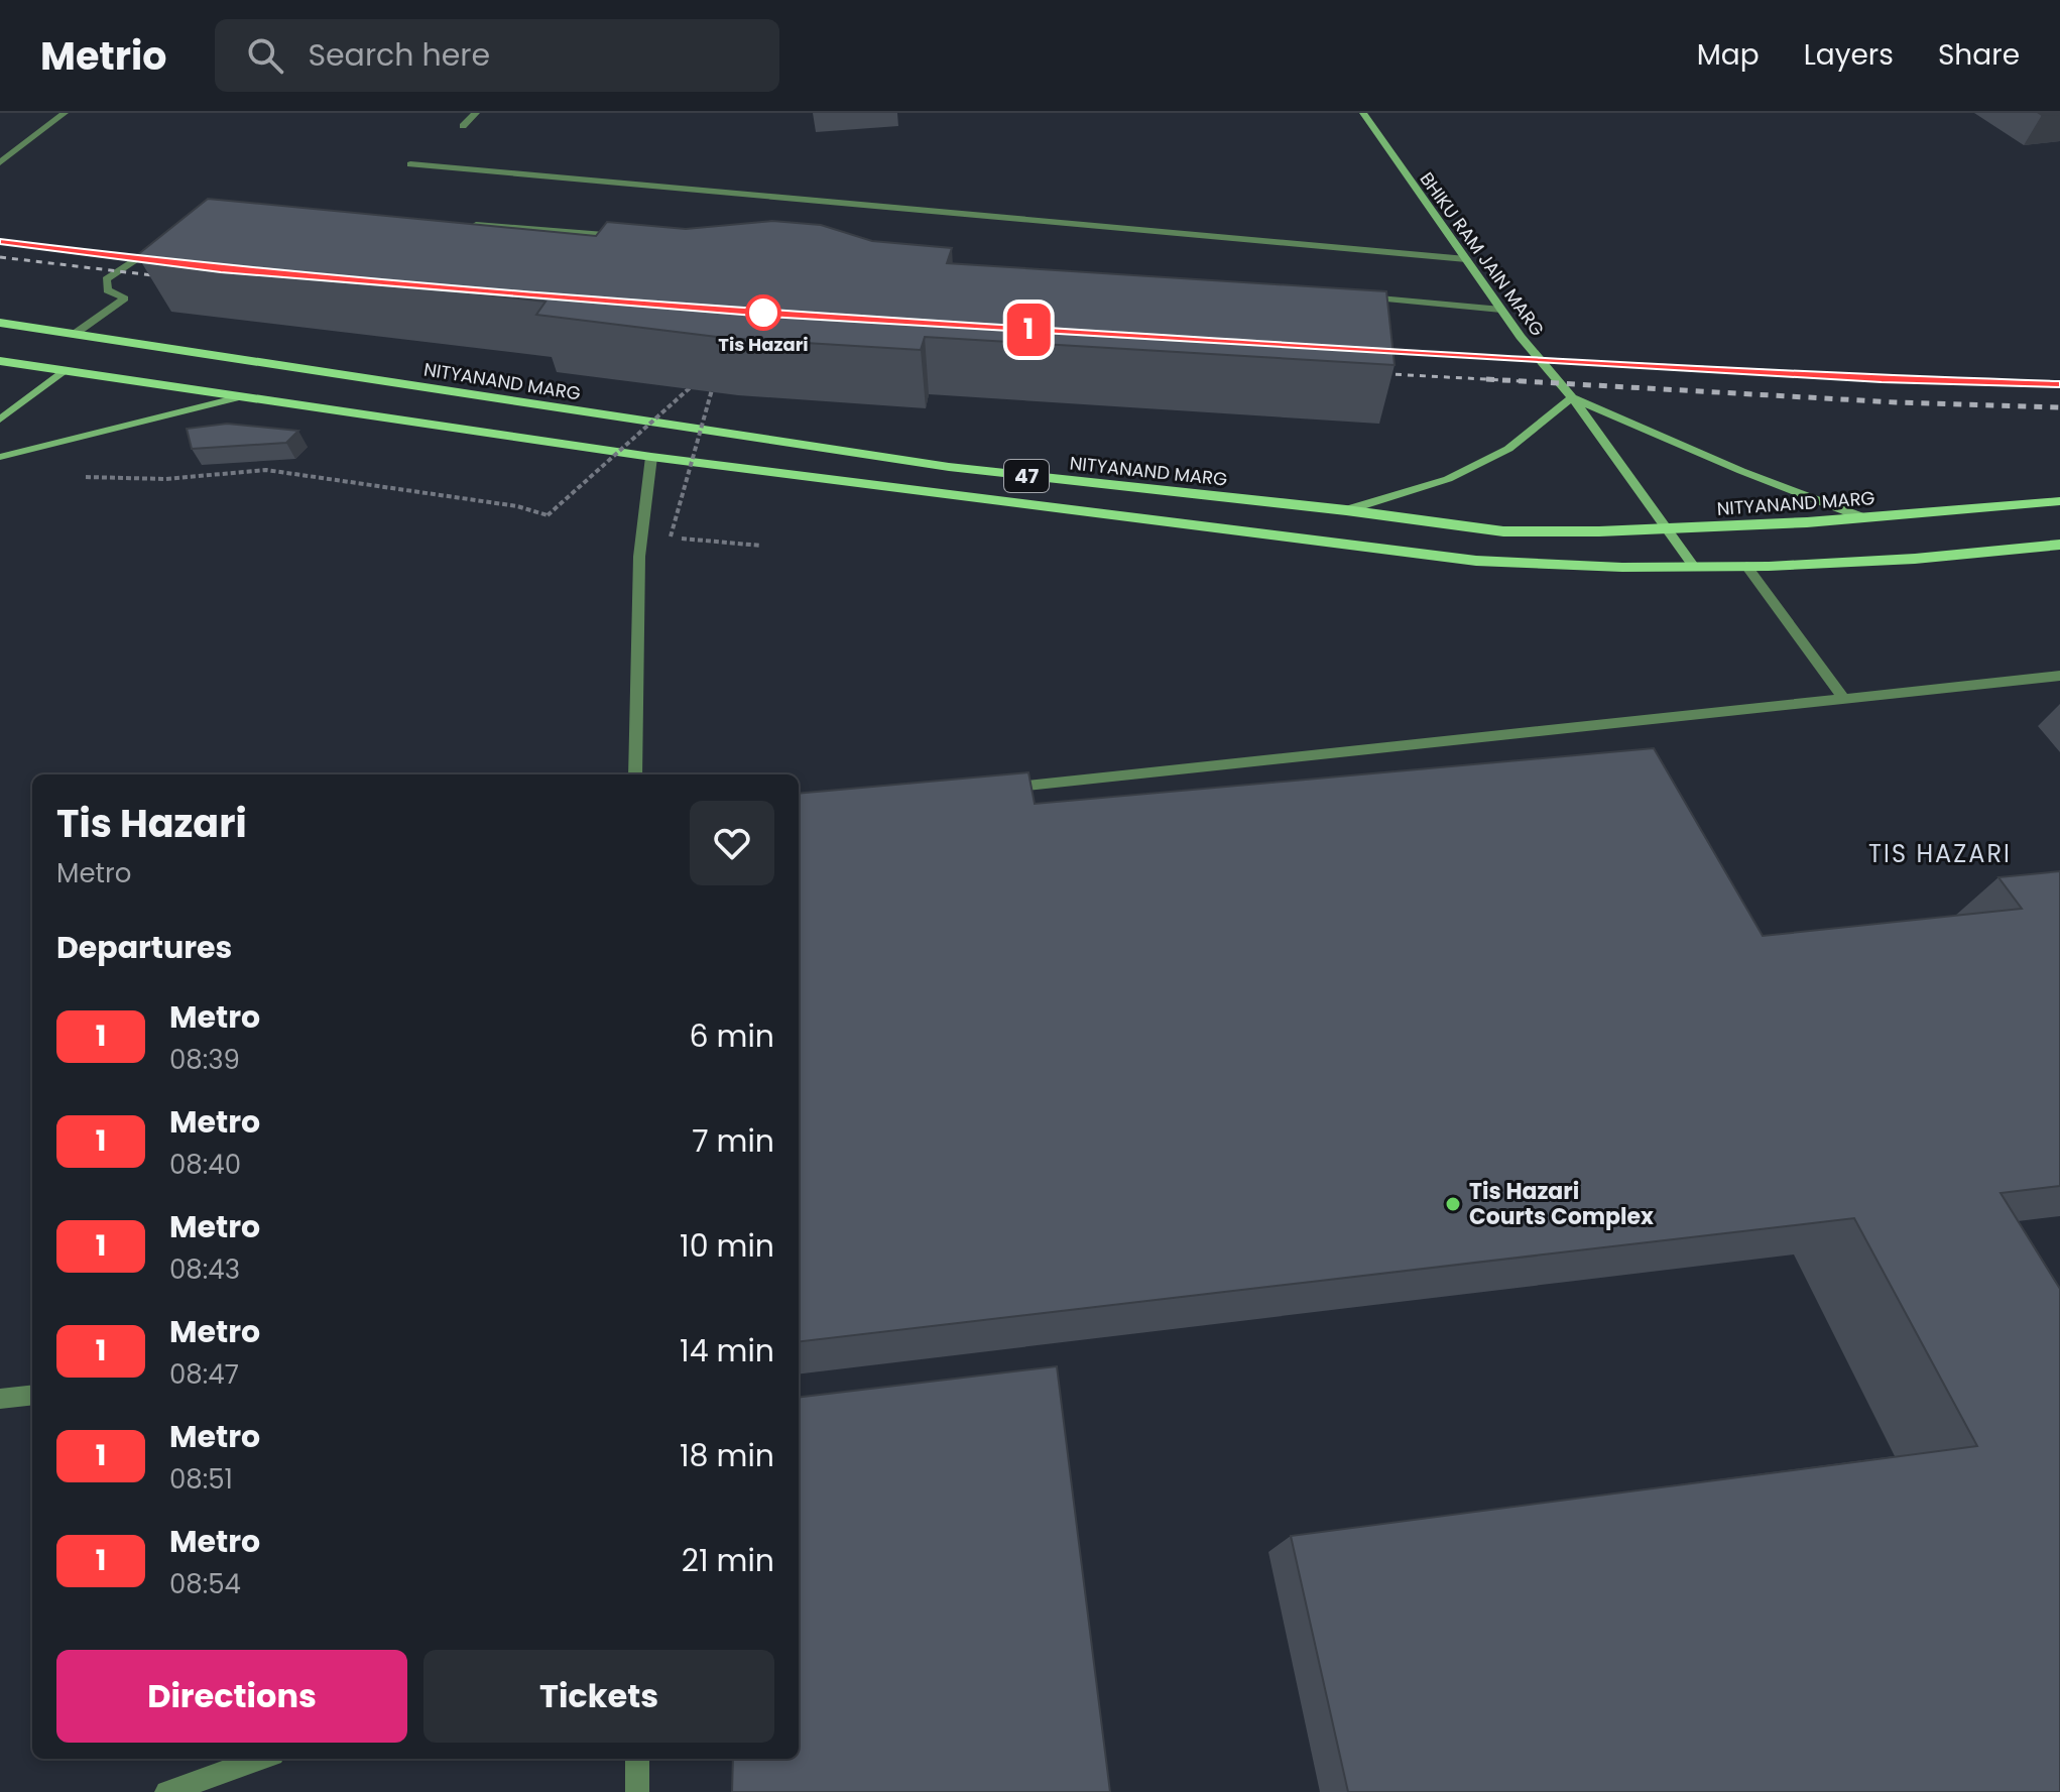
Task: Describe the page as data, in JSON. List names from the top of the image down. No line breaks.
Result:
{"streets":{"main road":["NITYANAND MARG","47"],"street":["BHIKU RAM JAIN MARG"]},"crossings":[["BHIKU RAM JAIN MARG","NITYANAND MARG"],["BHIKU RAM JAIN MARG","47"]],"districts":["TIS HAZARI"],"places":["Tis Hazari","Tis Hazari Courts Complex"],"lines":["metro line 1"],"page":{"header":"Metrio","search":"Search here","nav":["Map","Layers","Share"],"on_map":"1","heading":[["Tis Hazari","Metro"],"Departures"],"list":[{"mark":"1","name":"Metro","note":"08:39","value":"6 min"},{"mark":"1","name":"Metro","note":"08:40","value":"7 min"},{"mark":"1","name":"Metro","note":"08:43","value":"10 min"},{"mark":"1","name":"Metro","note":"08:47","value":"14 min"},{"mark":"1","name":"Metro","note":"08:51","value":"18 min"},{"mark":"1","name":"Metro","note":"08:54","value":"21 min"}],"buttons":["Directions","Tickets"]}}
